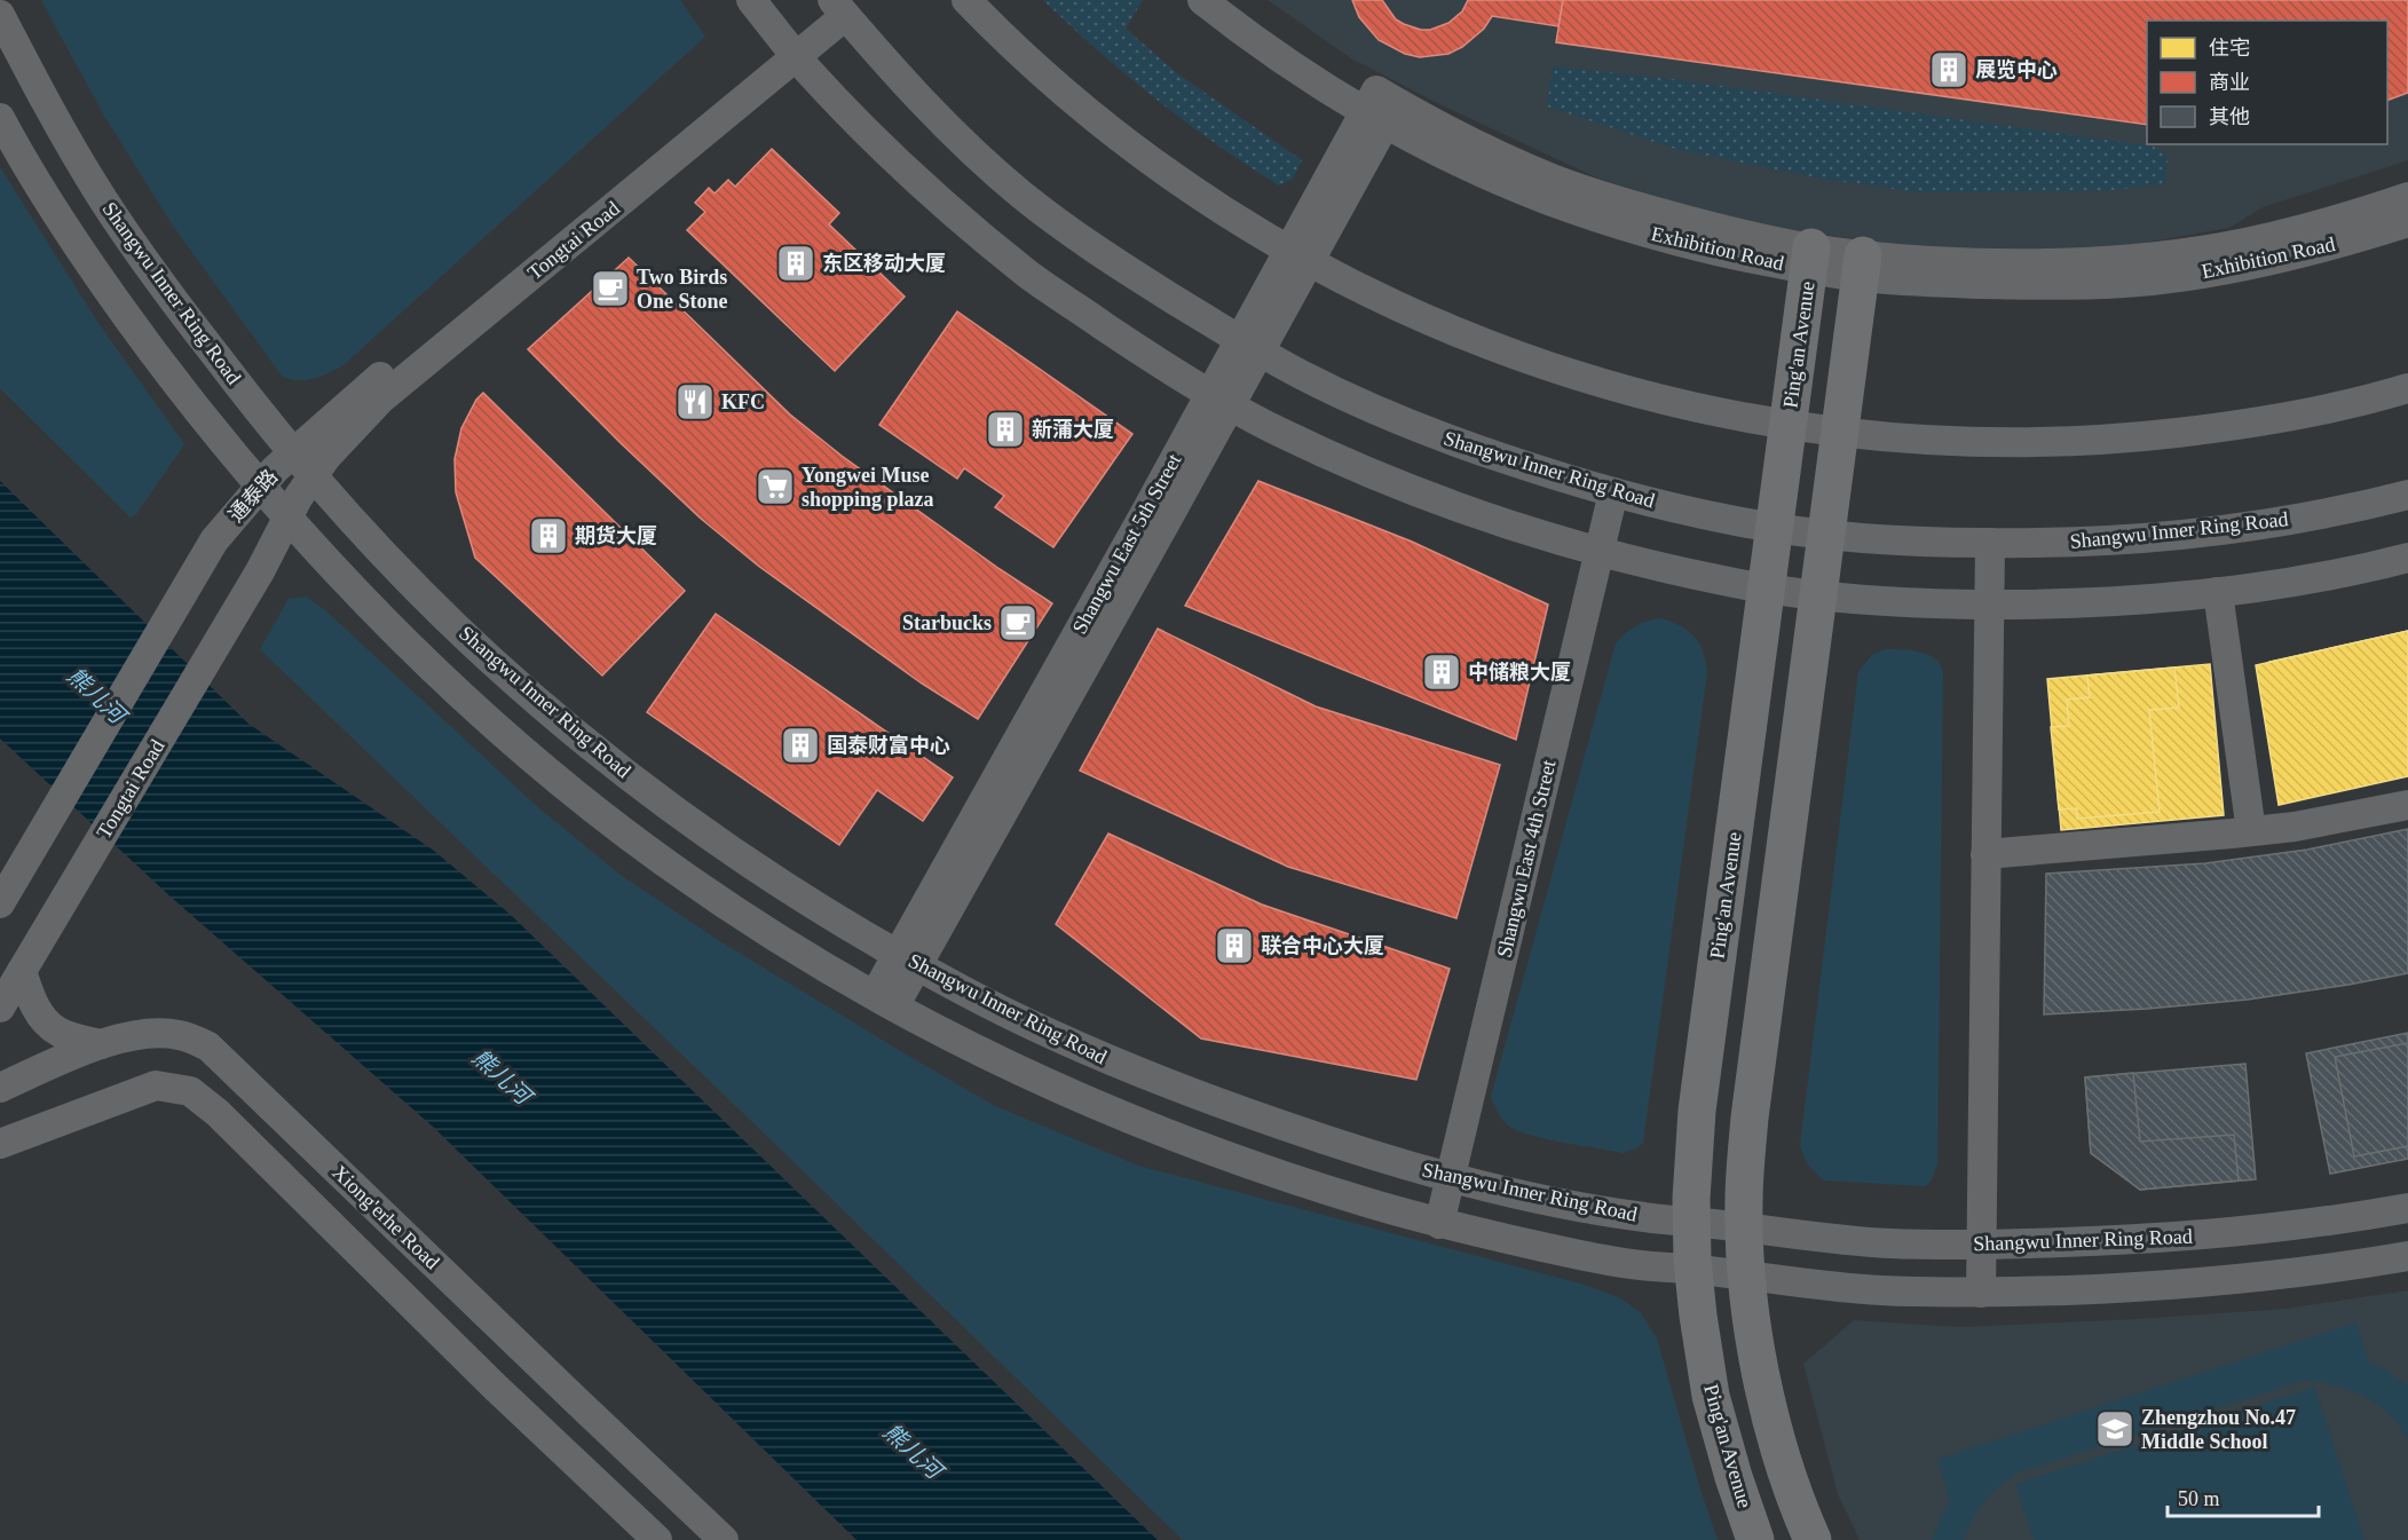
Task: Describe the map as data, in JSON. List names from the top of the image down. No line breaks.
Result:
{"streets":{"main road":["Ping'an Avenue"],"street":["Tongtai Road","Exhibition Road","Shangwu Inner Ring Road","通泰路","Shangwu East 5th Street","Shangwu East 4th Street","Xiong'erhe Road"]},"crossings":[["Tongtai Road","Shangwu Inner Ring Road"],["Tongtai Road","通泰路"],["Exhibition Road","Ping'an Avenue"],["Exhibition Road","Shangwu East 5th Street"],["Shangwu Inner Ring Road","Ping'an Avenue"],["Shangwu Inner Ring Road","通泰路"],["Shangwu Inner Ring Road","Shangwu East 5th Street"],["Shangwu Inner Ring Road","Shangwu East 4th Street"]],"water":["熊儿河"],"places":{"building":["展览中心","东区移动大厦","新蒲大厦","期货大厦","中储粮大厦","国泰财富中心","联合中心大厦"],"cafe":["Two Birds One Stone","Starbucks"],"restaurant":["KFC"],"supermarket":["Yongwei Muse shopping plaza"],"school or university":["Zhengzhou No.47 Middle School"]},"legend":["住宅","商业","其他"],"scale_bar":"50 m"}
